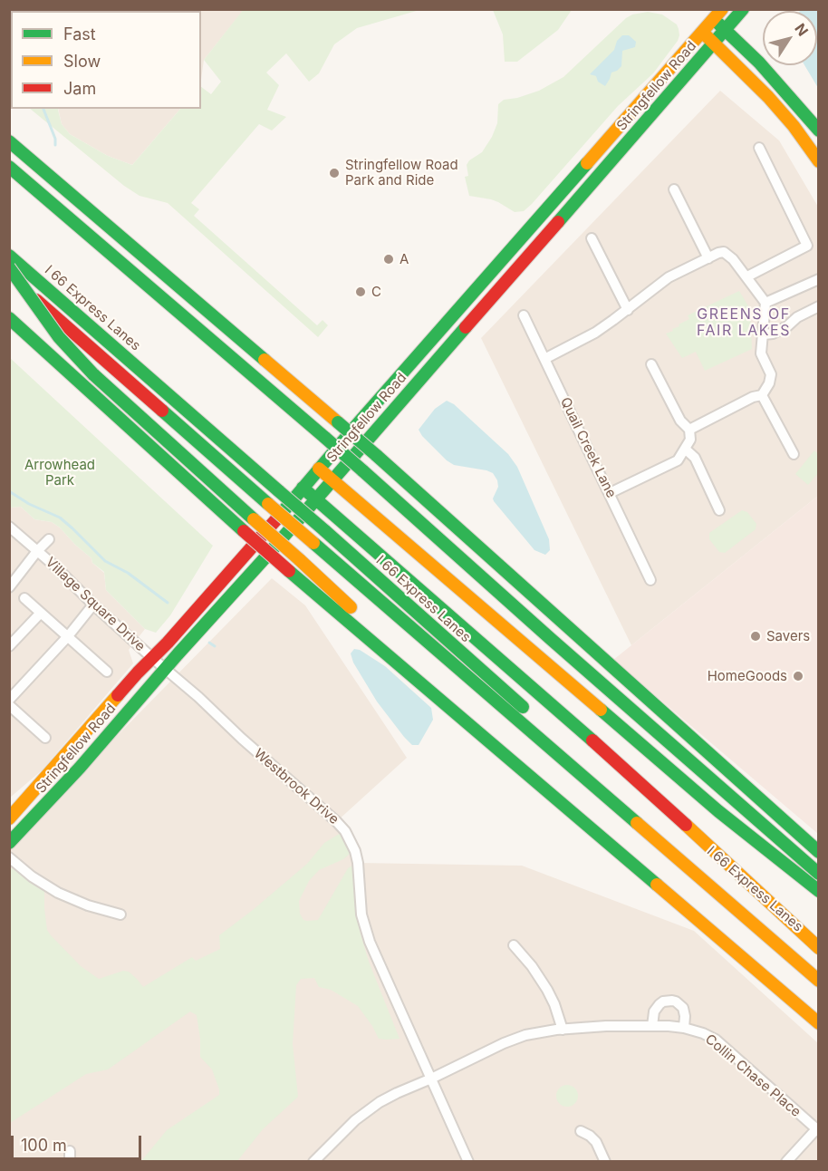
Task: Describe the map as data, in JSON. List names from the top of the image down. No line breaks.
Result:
{"streets":{"main road":["Stringfellow Road","I 66 Express Lanes"],"street":["Quail Creek Lane","Village Square Drive","Westbrook Drive","Collin Chase Place"]},"crossings":[["Stringfellow Road","Village Square Drive"],["Stringfellow Road","Westbrook Drive"],["Village Square Drive","Westbrook Drive"],["Westbrook Drive","Collin Chase Place"]],"districts":["GREENS OF FAIR LAKES"],"parks":["Arrowhead Park"],"places":["Stringfellow Road Park and Ride","A","C","Savers","HomeGoods"],"legend":["Fast","Slow","Jam"],"scale_bar":"100 m","north":"top right"}
